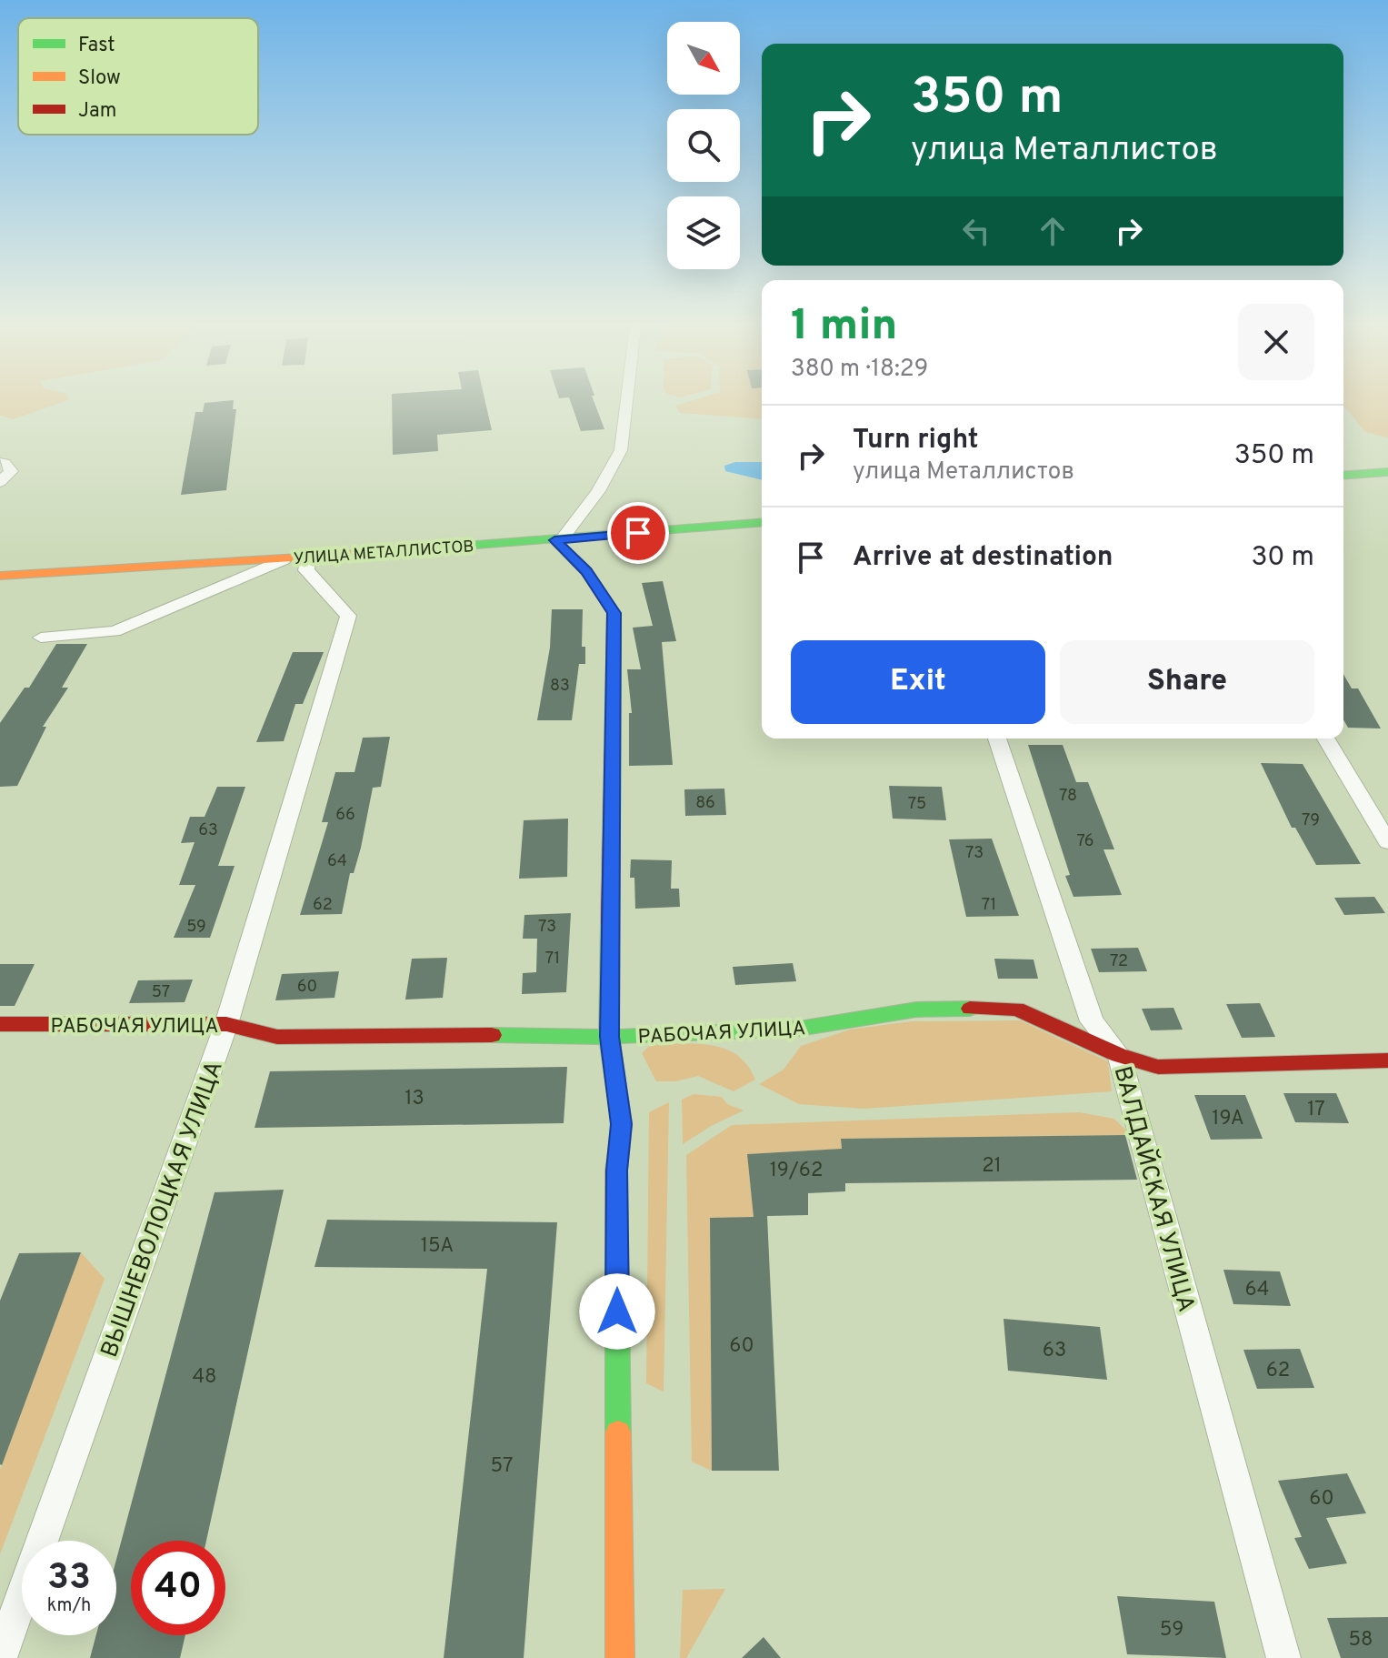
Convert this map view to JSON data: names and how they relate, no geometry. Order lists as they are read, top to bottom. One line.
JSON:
{"streets":{"street":["УЛИЦА МЕТАЛЛИСТОВ","РАБОЧАЯ УЛИЦА","ВАЛДАЙСКАЯ УЛИЦА","ВЫШНЕВОЛОЦКАЯ УЛИЦА"]},"crossings":[["УЛИЦА МЕТАЛЛИСТОВ","ВЫШНЕВОЛОЦКАЯ УЛИЦА"],["РАБОЧАЯ УЛИЦА","ВАЛДАЙСКАЯ УЛИЦА"],["РАБОЧАЯ УЛИЦА","ВЫШНЕВОЛОЦКАЯ УЛИЦА"]],"house_numbers":["83","78","86","75","66","79","63","76","73","64","62","71","59","73","71","72","60","57","13","17","19А","21","19/62","15А","64","60","63","62","48","57","60","59","58"],"legend":["Fast","Slow","Jam"],"north":"bottom right","page":{"turn":["350 m","улица Металлистов"],"heading":["1 min","380 m · 18:29"],"list":[{"name":"Turn right","note":"улица Металлистов","value":"350 m"},{"name":"Arrive at destination","value":"30 m"}],"buttons":["Exit","Share"],"speed":"33 km/h","limit":"40"}}
